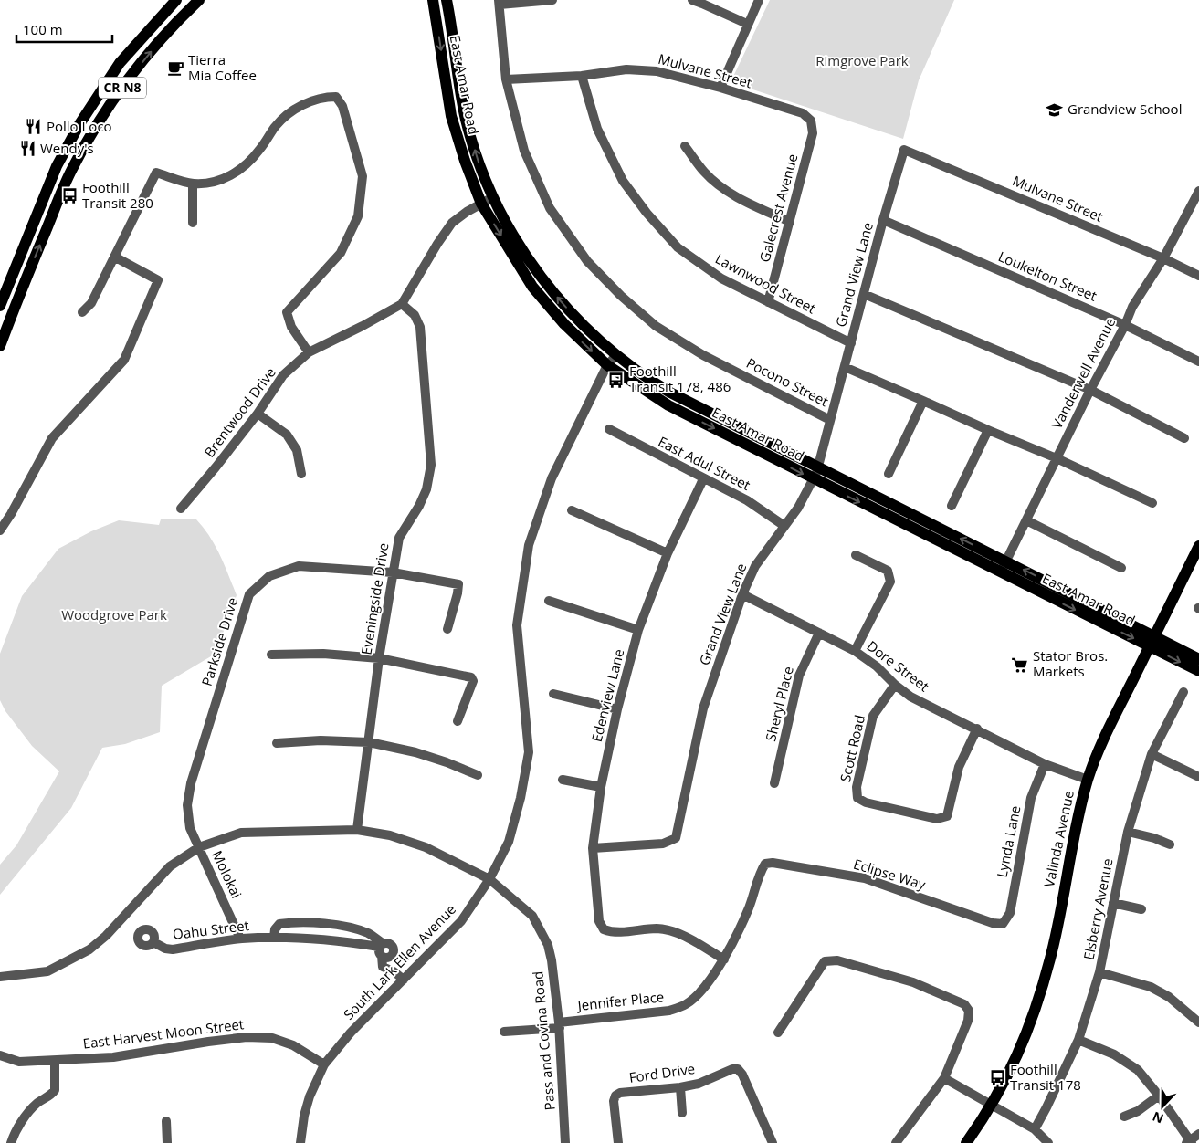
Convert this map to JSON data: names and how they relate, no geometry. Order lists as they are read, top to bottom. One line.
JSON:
{"streets":{"main road":["East Amar Road","CR N8","Valinda Avenue"],"street":["Mulvane Street","Galecrest Avenue","Grand View Lane","Loukelton Street","Lawnwood Street","Vanderwell Avenue","Pocono Street","Brentwood Drive","East Adul Street","Eveningside Drive","Parkside Drive","Dore Street","Edenview Lane","Sheryl Place","Scott Road","Lynda Lane","Molokai","Eclipse Way","Elsberry Avenue","Oahu Street","South Lark Ellen Avenue","Jennifer Place","East Harvest Moon Street","Pass and Covina Road","Ford Drive"]},"crossings":[["Mulvane Street","Galecrest Avenue"],["Mulvane Street","Grand View Lane"],["Mulvane Street","Lawnwood Street"],["Mulvane Street","Vanderwell Avenue"],["Mulvane Street","Pocono Street"],["East Amar Road","Grand View Lane"],["East Amar Road","Vanderwell Avenue"],["East Amar Road","Valinda Avenue"],["East Amar Road","South Lark Ellen Avenue"],["Galecrest Avenue","Lawnwood Street"],["Grand View Lane","Loukelton Street"],["Grand View Lane","Lawnwood Street"],["Grand View Lane","Pocono Street"],["Grand View Lane","East Adul Street"],["Grand View Lane","Dore Street"],["Grand View Lane","Edenview Lane"],["Loukelton Street","Vanderwell Avenue"],["Brentwood Drive","Eveningside Drive"],["East Adul Street","Edenview Lane"],["Eveningside Drive","Parkside Drive"],["Eveningside Drive","Pass and Covina Road"],["Parkside Drive","Molokai"],["Parkside Drive","Pass and Covina Road"],["Dore Street","Sheryl Place"],["Dore Street","Scott Road"],["Dore Street","Valinda Avenue"],["Dore Street","Lynda Lane"],["Edenview Lane","Jennifer Place"],["Lynda Lane","Eclipse Way"],["Molokai","Oahu Street"],["Molokai","Pass and Covina Road"],["Eclipse Way","Jennifer Place"],["South Lark Ellen Avenue","East Harvest Moon Street"],["South Lark Ellen Avenue","Pass and Covina Road"],["Jennifer Place","Pass and Covina Road"]],"parks":["Rimgrove Park","Woodgrove Park"],"places":{"cafe":["Tierra Mia Coffee"],"school or university":["Grandview School"],"restaurant":["Pollo Loco","Wendy's"],"bus stop":["Foothill Transit 280","Foothill Transit 178, 486","Foothill Transit 178"],"supermarket":["Stator Bros. Markets"]},"scale_bar":"100 m","north":"bottom"}
